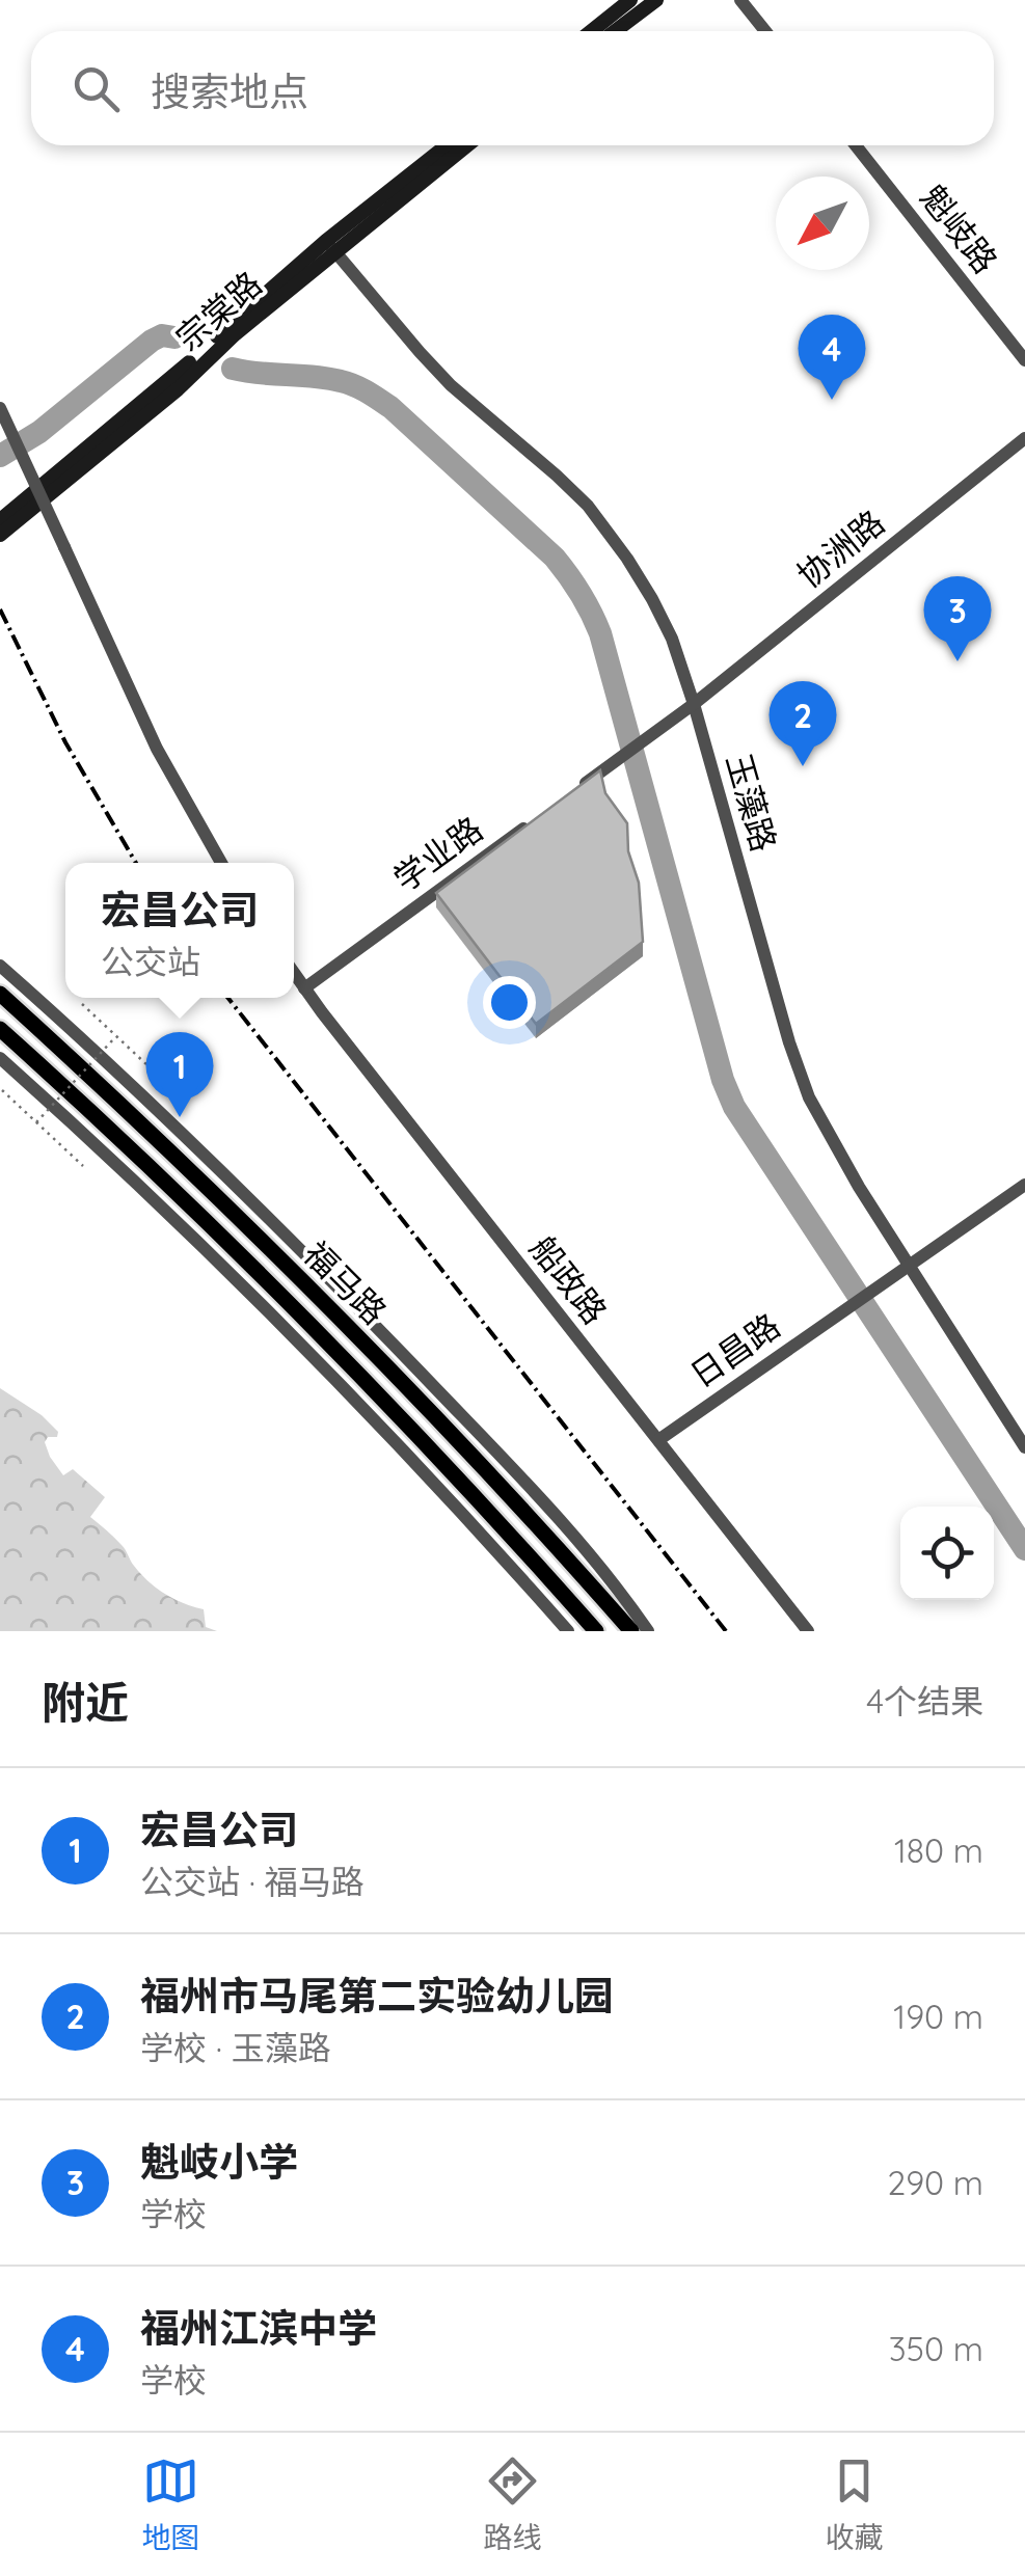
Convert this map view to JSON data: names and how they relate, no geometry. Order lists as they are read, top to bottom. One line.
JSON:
{"streets":{"main road":["宗棠路","福马路"],"street":["魁岐路","协洲路","玉藻路","学业路","船政路","日昌路"]},"crossings":[["宗棠路","玉藻路"],["协洲路","玉藻路"],["玉藻路","日昌路"],["学业路","船政路"],["船政路","日昌路"]],"north":"bottom left","page":{"search":"搜索地点","pins":["4","3","2","1"],"popup":["宏昌公司","公交站"],"heading":["附近","4个结果"],"list":[{"mark":"1","name":"宏昌公司","note":"公交站 · 福马路","value":"180 m"},{"mark":"2","name":"福州市马尾第二实验幼儿园","note":"学校 · 玉藻路","value":"190 m"},{"mark":"3","name":"魁岐小学","note":"学校","value":"290 m"},{"mark":"4","name":"福州江滨中学","note":"学校","value":"350 m"}],"nav":["地图","路线","收藏"]}}
